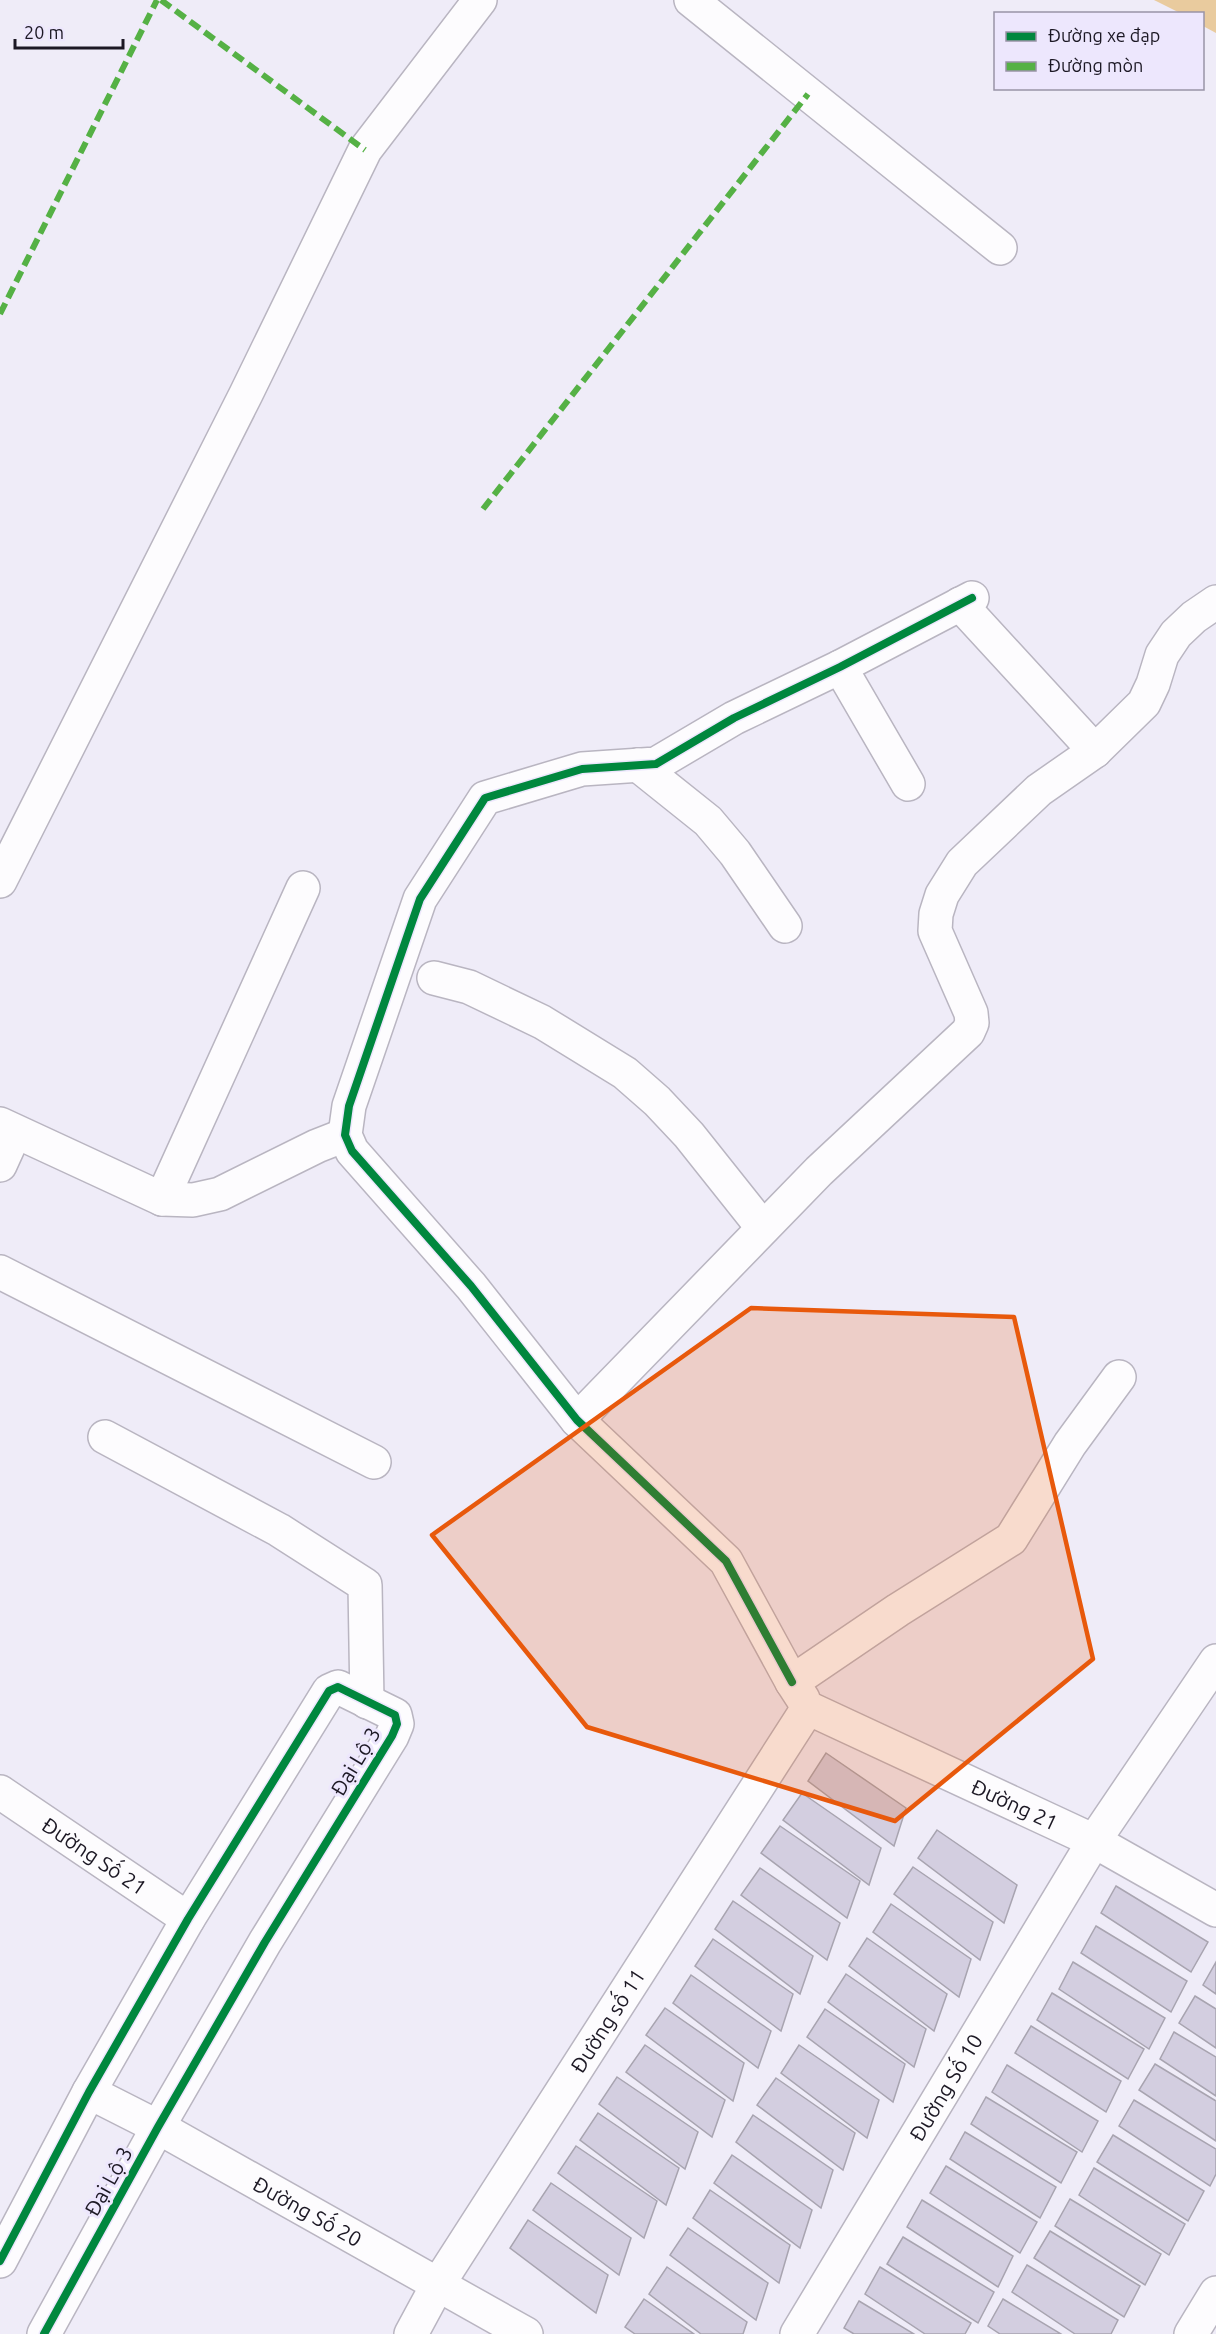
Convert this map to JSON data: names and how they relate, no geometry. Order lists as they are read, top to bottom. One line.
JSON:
{"streets":{"street":["Đại Lộ 3","Đường 21","Đường Số 21","Đường số 11","Đường Số 10","Đường Số 20"]},"crossings":[["Đại Lộ 3","Đường Số 21"],["Đại Lộ 3","Đường Số 20"],["Đường 21","Đường số 11"],["Đường 21","Đường Số 10"],["Đường số 11","Đường Số 20"]],"legend":["Đường xe đạp","Đường mòn"],"scale_bar":"20 m"}
